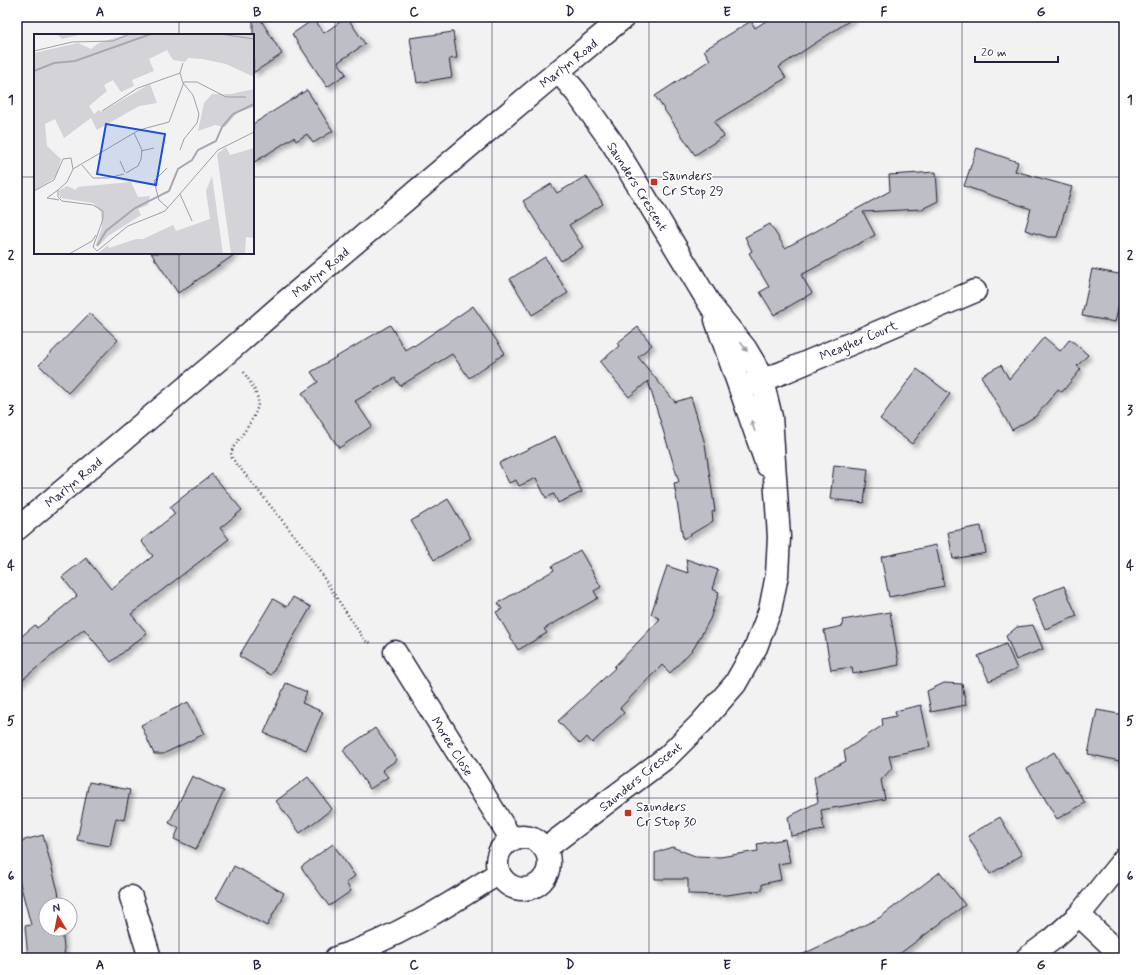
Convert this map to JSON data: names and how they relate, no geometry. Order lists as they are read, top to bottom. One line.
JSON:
{"streets":{"street":["Marlyn Road","Saunders Crescent","Meagher Court","Moree Close"]},"crossings":[["Marlyn Road","Saunders Crescent"],["Saunders Crescent","Meagher Court"],["Saunders Crescent","Moree Close"]],"places":{"transit":["Saunders Cr Stop 29","Saunders Cr Stop 30"]},"scale_bar":"20 m","north":"top","grid":{"columns":["A","B","C","D","E","F","G"],"rows":["1","2","3","4","5","6"]}}
